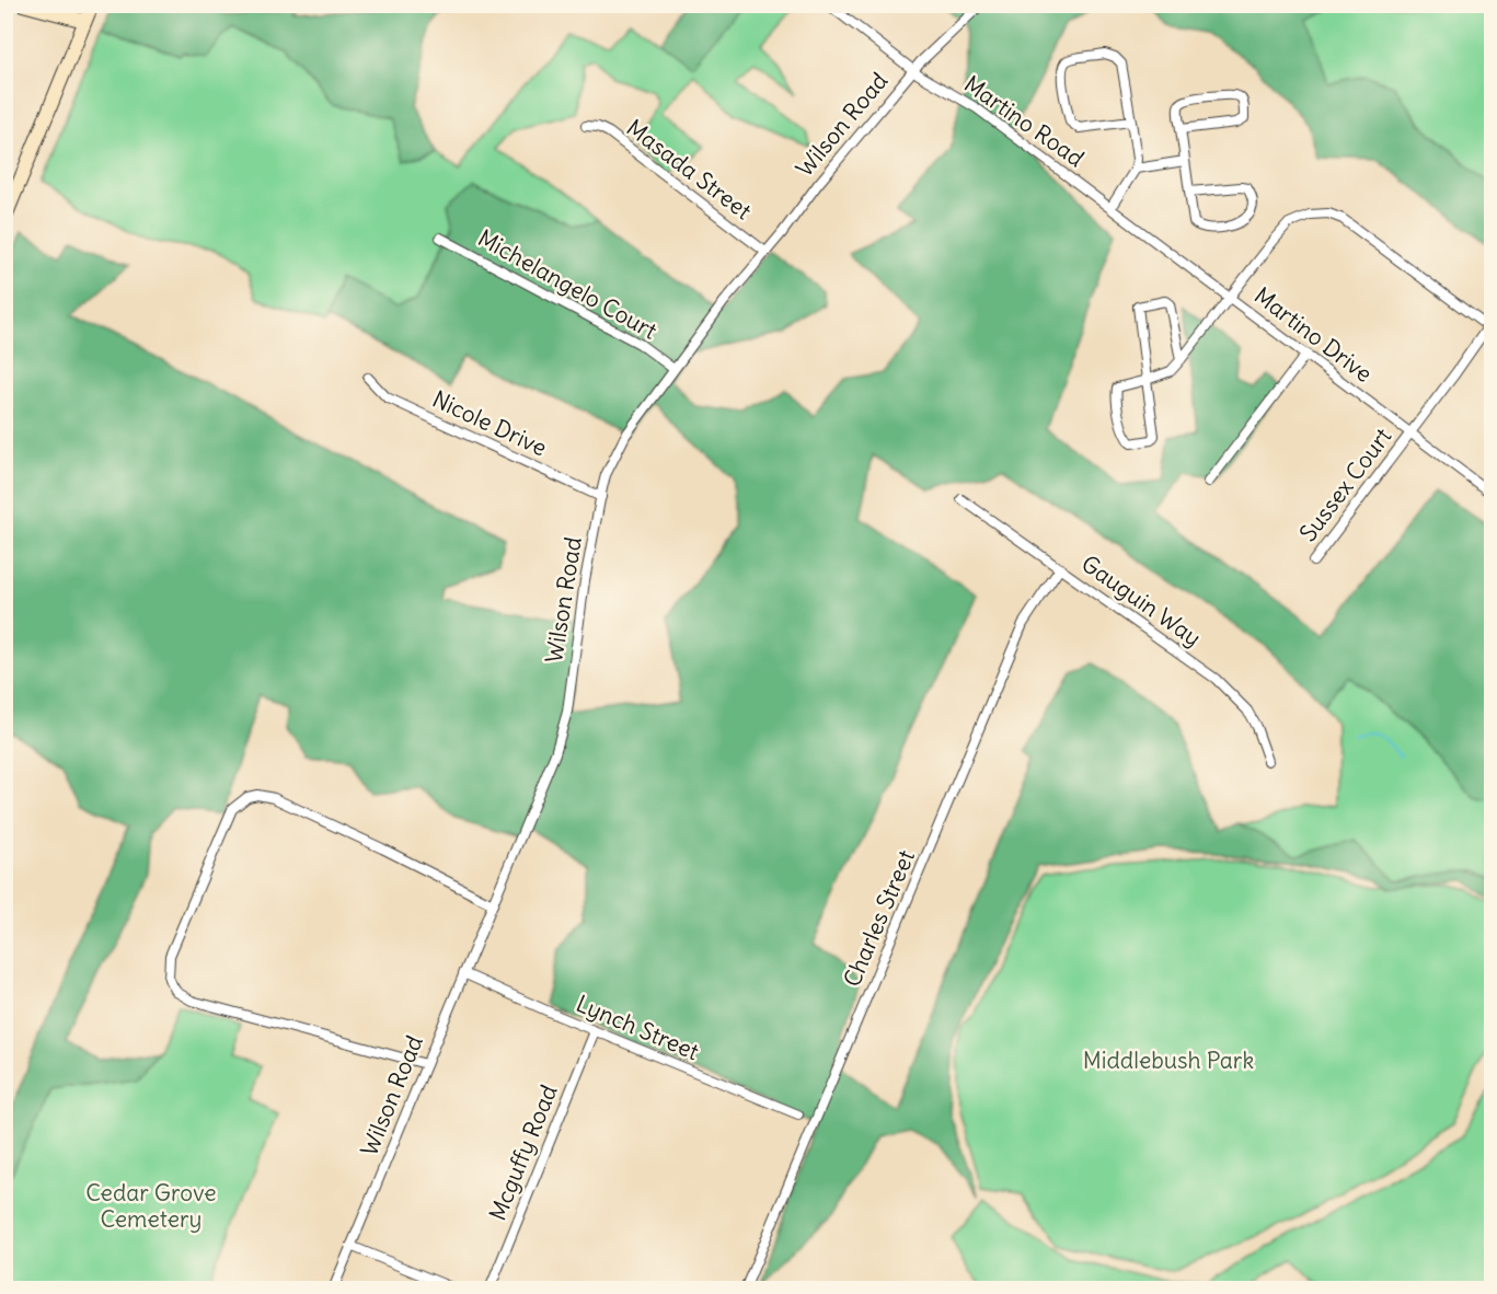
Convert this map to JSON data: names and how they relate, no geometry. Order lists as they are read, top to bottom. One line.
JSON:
{"streets":{"street":["Martino Road","Wilson Road","Masada Street","Michelangelo Court","Martino Drive","Nicole Drive","Sussex Court","Gauguin Way","Charles Street","Lynch Street","Mcguffy Road"]},"crossings":[["Martino Road","Wilson Road"],["Martino Road","Martino Drive"],["Wilson Road","Masada Street"],["Wilson Road","Michelangelo Court"],["Wilson Road","Nicole Drive"],["Wilson Road","Lynch Street"],["Martino Drive","Sussex Court"],["Gauguin Way","Charles Street"],["Lynch Street","Mcguffy Road"]],"parks":["Middlebush Park","Cedar Grove Cemetery"]}
